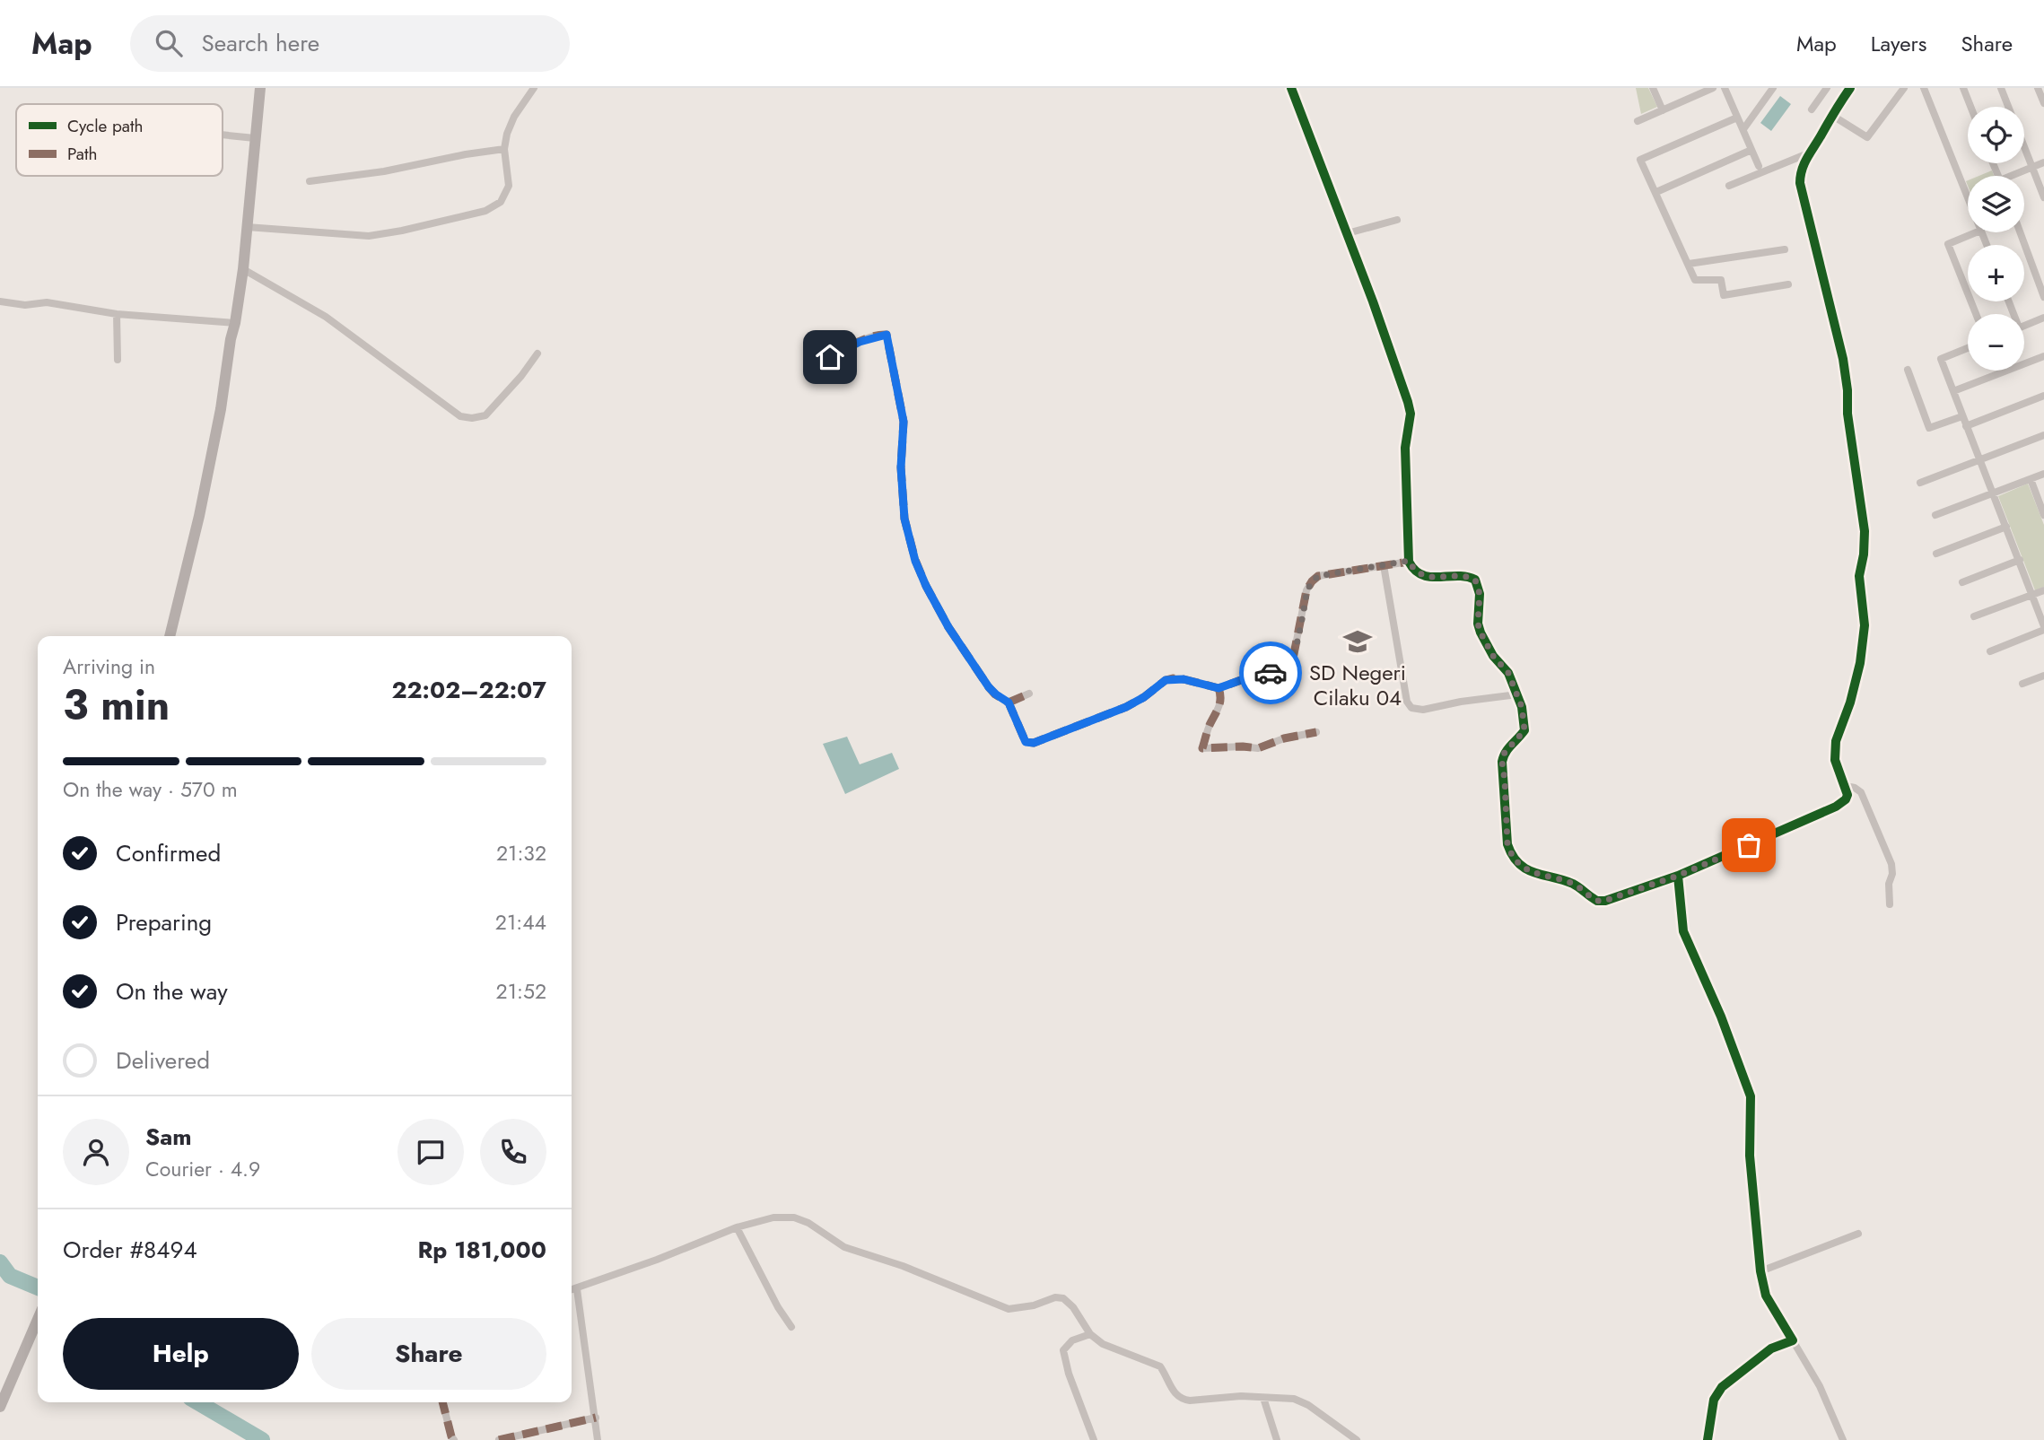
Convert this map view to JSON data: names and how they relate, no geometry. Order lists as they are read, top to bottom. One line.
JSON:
{"places":{"school or university":["SD Negeri Cilaku 04"]},"legend":["Cycle path","Path"],"page":{"header":"Map","search":"Search here","nav":["Map","Layers","Share"],"map_buttons":["+","−"],"heading":["3 min","Arriving in","22:02–22:07"],"panel":["Sam","Courier · 4.9","Order #8494","Rp 181,000"],"bar":"On the way · 570 m","list":[["Confirmed","21:32"],["Preparing","21:44"],["On the way","21:52"],"Delivered"],"buttons":["Help","Share"]}}
